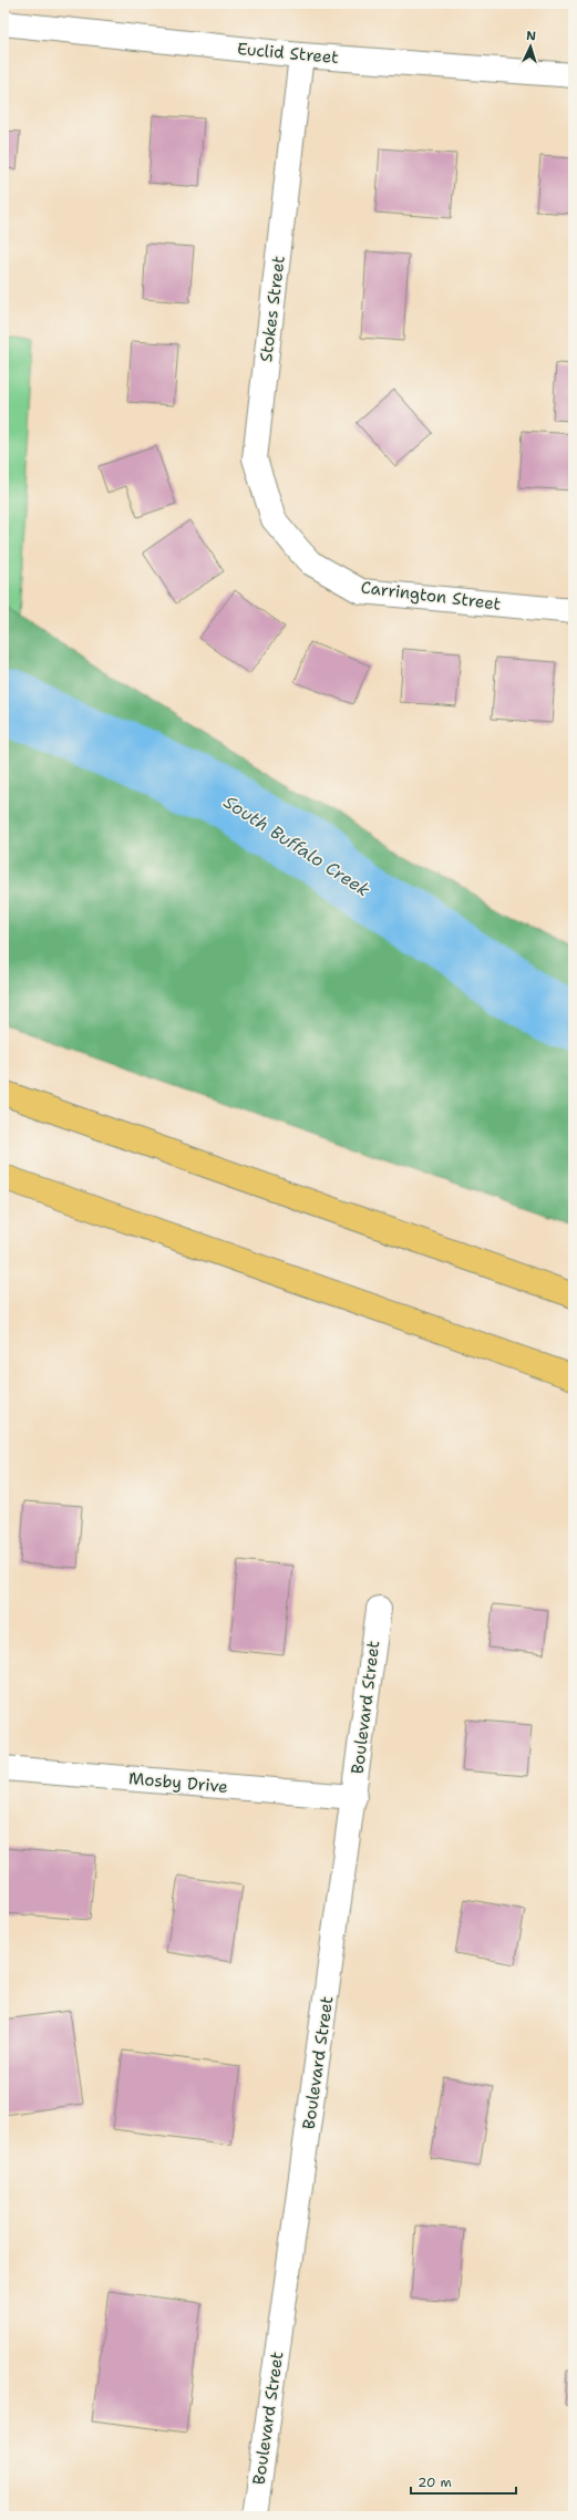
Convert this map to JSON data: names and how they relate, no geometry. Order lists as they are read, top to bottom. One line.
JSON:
{"streets":{"street":["Euclid Street","Stokes Street","Carrington Street","Boulevard Street","Mosby Drive"]},"crossings":[["Euclid Street","Stokes Street"],["Stokes Street","Carrington Street"],["Boulevard Street","Mosby Drive"]],"water":["South Buffalo Creek"],"scale_bar":"20 m","north":"top"}
